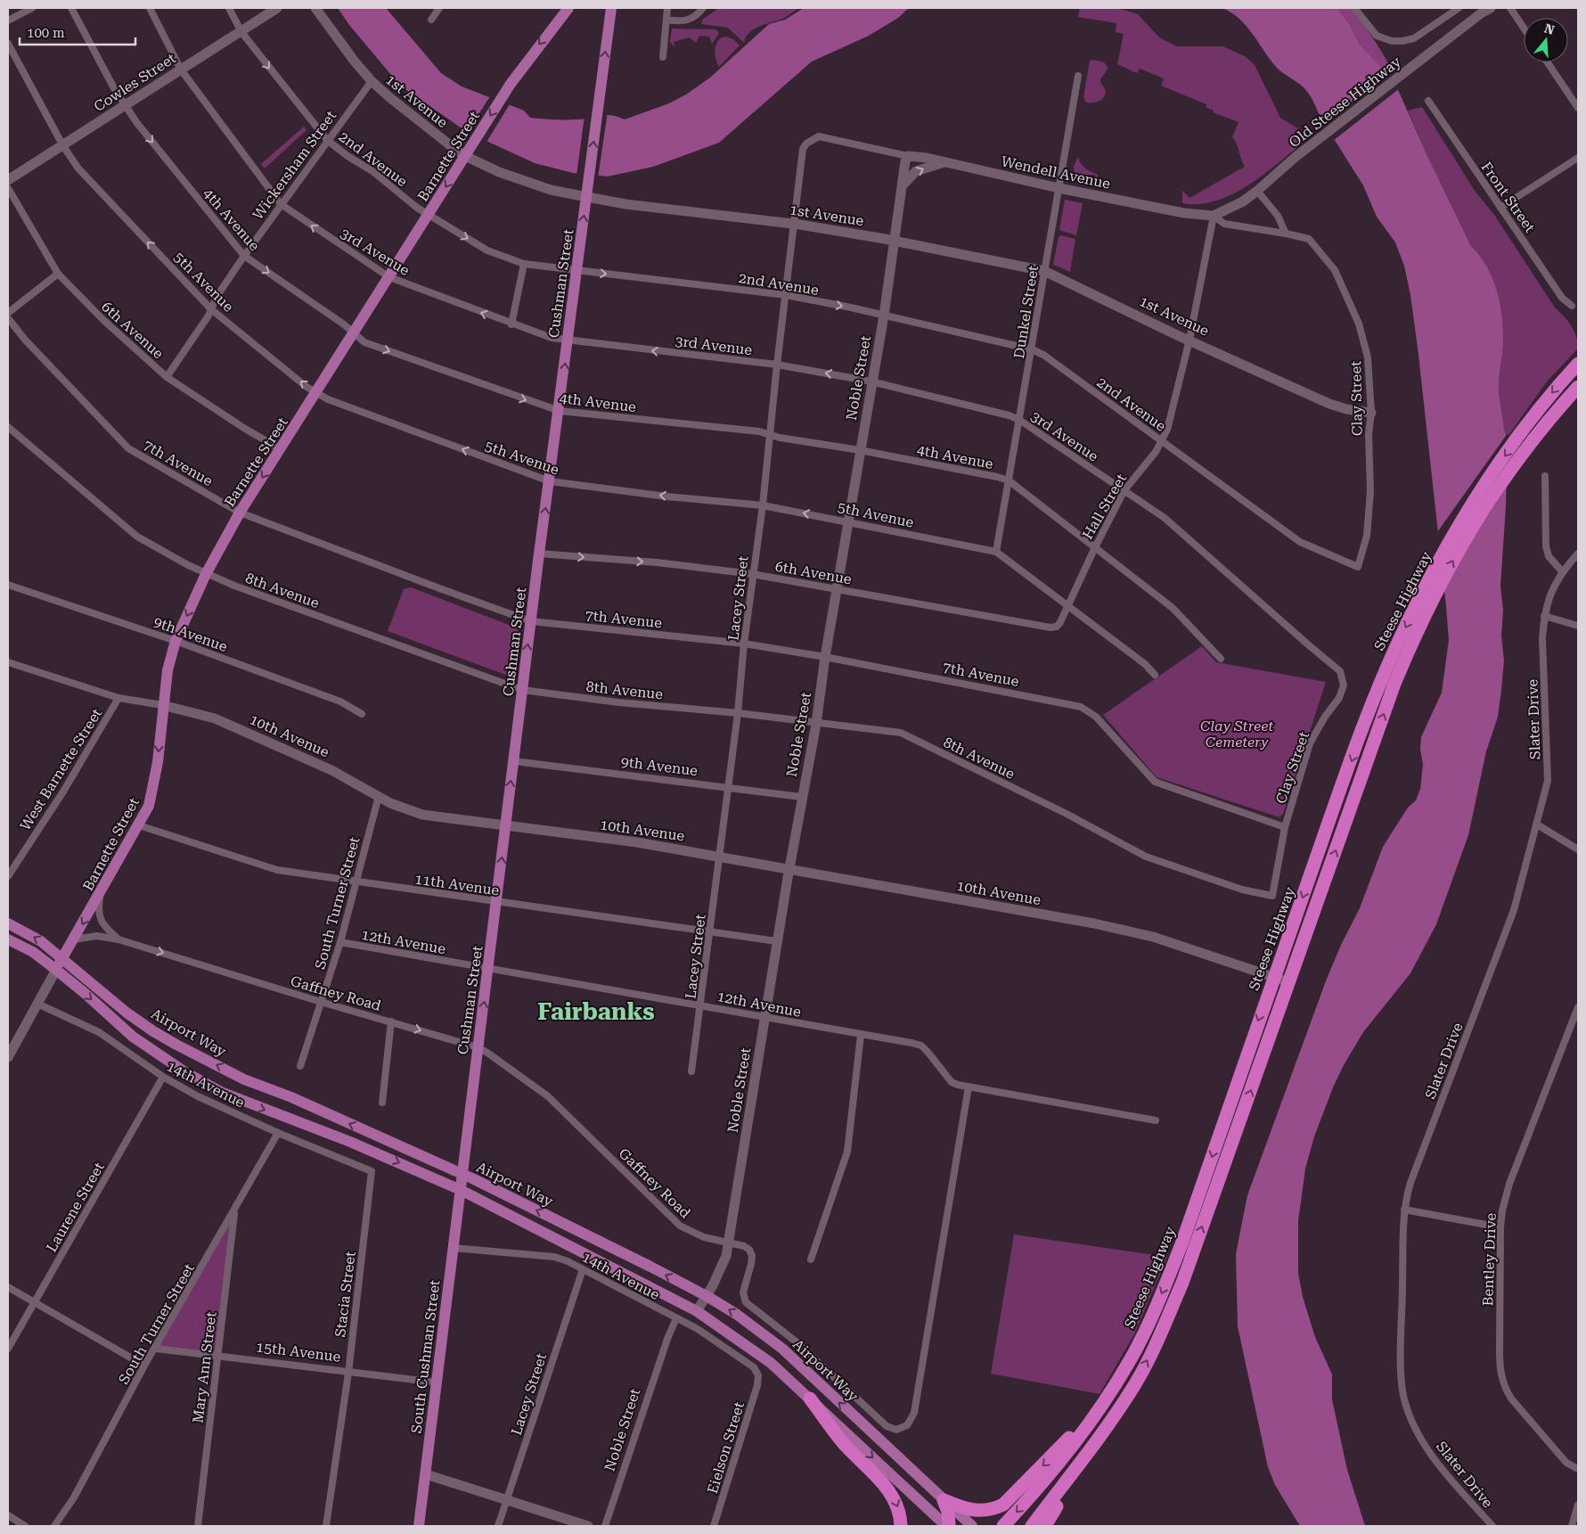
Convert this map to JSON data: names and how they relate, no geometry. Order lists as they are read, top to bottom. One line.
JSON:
{"streets":{"highway":["Steese Highway"],"main road":["Barnette Street","Cushman Street","Airport Way","South Cushman Street"],"street":["Cowles Street","1st Avenue","Old Steese Highway","2nd Avenue","Wickersham Street","Wendell Avenue","Front Street","4th Avenue","3rd Avenue","5th Avenue","Dunkel Street","6th Avenue","Noble Street","Clay Street","7th Avenue","Hall Street","8th Avenue","Lacey Street","9th Avenue","Slater Drive","10th Avenue","West Barnette Street","11th Avenue","South Turner Street","12th Avenue","Gaffney Road","14th Avenue","Laurene Street","Bentley Drive","Stacia Street","15th Avenue","Mary Ann Street","Eielson Street"]},"crossings":[["Cowles Street","2nd Avenue"],["Cowles Street","4th Avenue"],["Cowles Street","3rd Avenue"],["Cowles Street","5th Avenue"],["1st Avenue","Barnette Street"],["1st Avenue","Wickersham Street"],["1st Avenue","Cushman Street"],["1st Avenue","Dunkel Street"],["1st Avenue","Noble Street"],["1st Avenue","Clay Street"],["1st Avenue","Hall Street"],["1st Avenue","Lacey Street"],["Old Steese Highway","Wendell Avenue"],["Old Steese Highway","Hall Street"],["Barnette Street","2nd Avenue"],["Barnette Street","4th Avenue"],["Barnette Street","3rd Avenue"],["Barnette Street","5th Avenue"],["Barnette Street","6th Avenue"],["Barnette Street","7th Avenue"],["Barnette Street","8th Avenue"],["Barnette Street","9th Avenue"],["Barnette Street","10th Avenue"],["Barnette Street","11th Avenue"],["Barnette Street","Gaffney Road"],["Barnette Street","Airport Way"],["2nd Avenue","Wickersham Street"],["2nd Avenue","Cushman Street"],["2nd Avenue","Dunkel Street"],["2nd Avenue","Noble Street"],["2nd Avenue","Clay Street"],["2nd Avenue","Hall Street"],["2nd Avenue","Lacey Street"],["Wickersham Street","4th Avenue"],["Wickersham Street","3rd Avenue"],["Wickersham Street","5th Avenue"],["Wickersham Street","6th Avenue"],["Wendell Avenue","Dunkel Street"],["Wendell Avenue","Noble Street"],["Wendell Avenue","Clay Street"],["Wendell Avenue","Hall Street"],["Wendell Avenue","Lacey Street"],["4th Avenue","Cushman Street"],["4th Avenue","Dunkel Street"],["4th Avenue","Noble Street"],["4th Avenue","Hall Street"],["4th Avenue","Lacey Street"],["3rd Avenue","Cushman Street"],["3rd Avenue","Dunkel Street"],["3rd Avenue","Noble Street"],["3rd Avenue","Clay Street"],["3rd Avenue","Hall Street"],["3rd Avenue","Lacey Street"],["5th Avenue","Cushman Street"],["5th Avenue","Dunkel Street"],["5th Avenue","6th Avenue"],["5th Avenue","Noble Street"],["5th Avenue","Hall Street"],["5th Avenue","Lacey Street"],["Cushman Street","6th Avenue"],["Cushman Street","7th Avenue"],["Cushman Street","8th Avenue"],["Cushman Street","9th Avenue"],["Cushman Street","10th Avenue"],["Cushman Street","11th Avenue"],["Cushman Street","12th Avenue"],["Cushman Street","Gaffney Road"],["Cushman Street","Airport Way"],["Cushman Street","South Cushman Street"],["6th Avenue","Noble Street"],["6th Avenue","Hall Street"],["6th Avenue","Lacey Street"],["Noble Street","7th Avenue"],["Noble Street","8th Avenue"],["Noble Street","9th Avenue"],["Noble Street","10th Avenue"],["Noble Street","11th Avenue"],["Noble Street","12th Avenue"],["Noble Street","Gaffney Road"],["Noble Street","Airport Way"],["Noble Street","14th Avenue"],["Clay Street","7th Avenue"],["Clay Street","8th Avenue"],["7th Avenue","Lacey Street"],["8th Avenue","Lacey Street"],["Lacey Street","9th Avenue"],["Lacey Street","10th Avenue"],["Lacey Street","11th Avenue"],["Lacey Street","12th Avenue"],["Lacey Street","14th Avenue"],["Steese Highway","10th Avenue"],["10th Avenue","West Barnette Street"],["10th Avenue","South Turner Street"],["11th Avenue","South Turner Street"],["South Turner Street","12th Avenue"],["South Turner Street","Gaffney Road"],["South Turner Street","14th Avenue"],["South Turner Street","15th Avenue"],["South Turner Street","Mary Ann Street"],["12th Avenue","Gaffney Road"],["Airport Way","South Cushman Street"],["14th Avenue","Laurene Street"],["14th Avenue","Stacia Street"],["14th Avenue","South Cushman Street"],["14th Avenue","Eielson Street"],["Stacia Street","15th Avenue"],["15th Avenue","South Cushman Street"],["15th Avenue","Mary Ann Street"]],"one_way":["Barnette Street","2nd Avenue","4th Avenue","3rd Avenue","5th Avenue","Cushman Street"],"districts":["Fairbanks"],"parks":["Clay Street Cemetery"],"scale_bar":"100 m","north":"top"}
